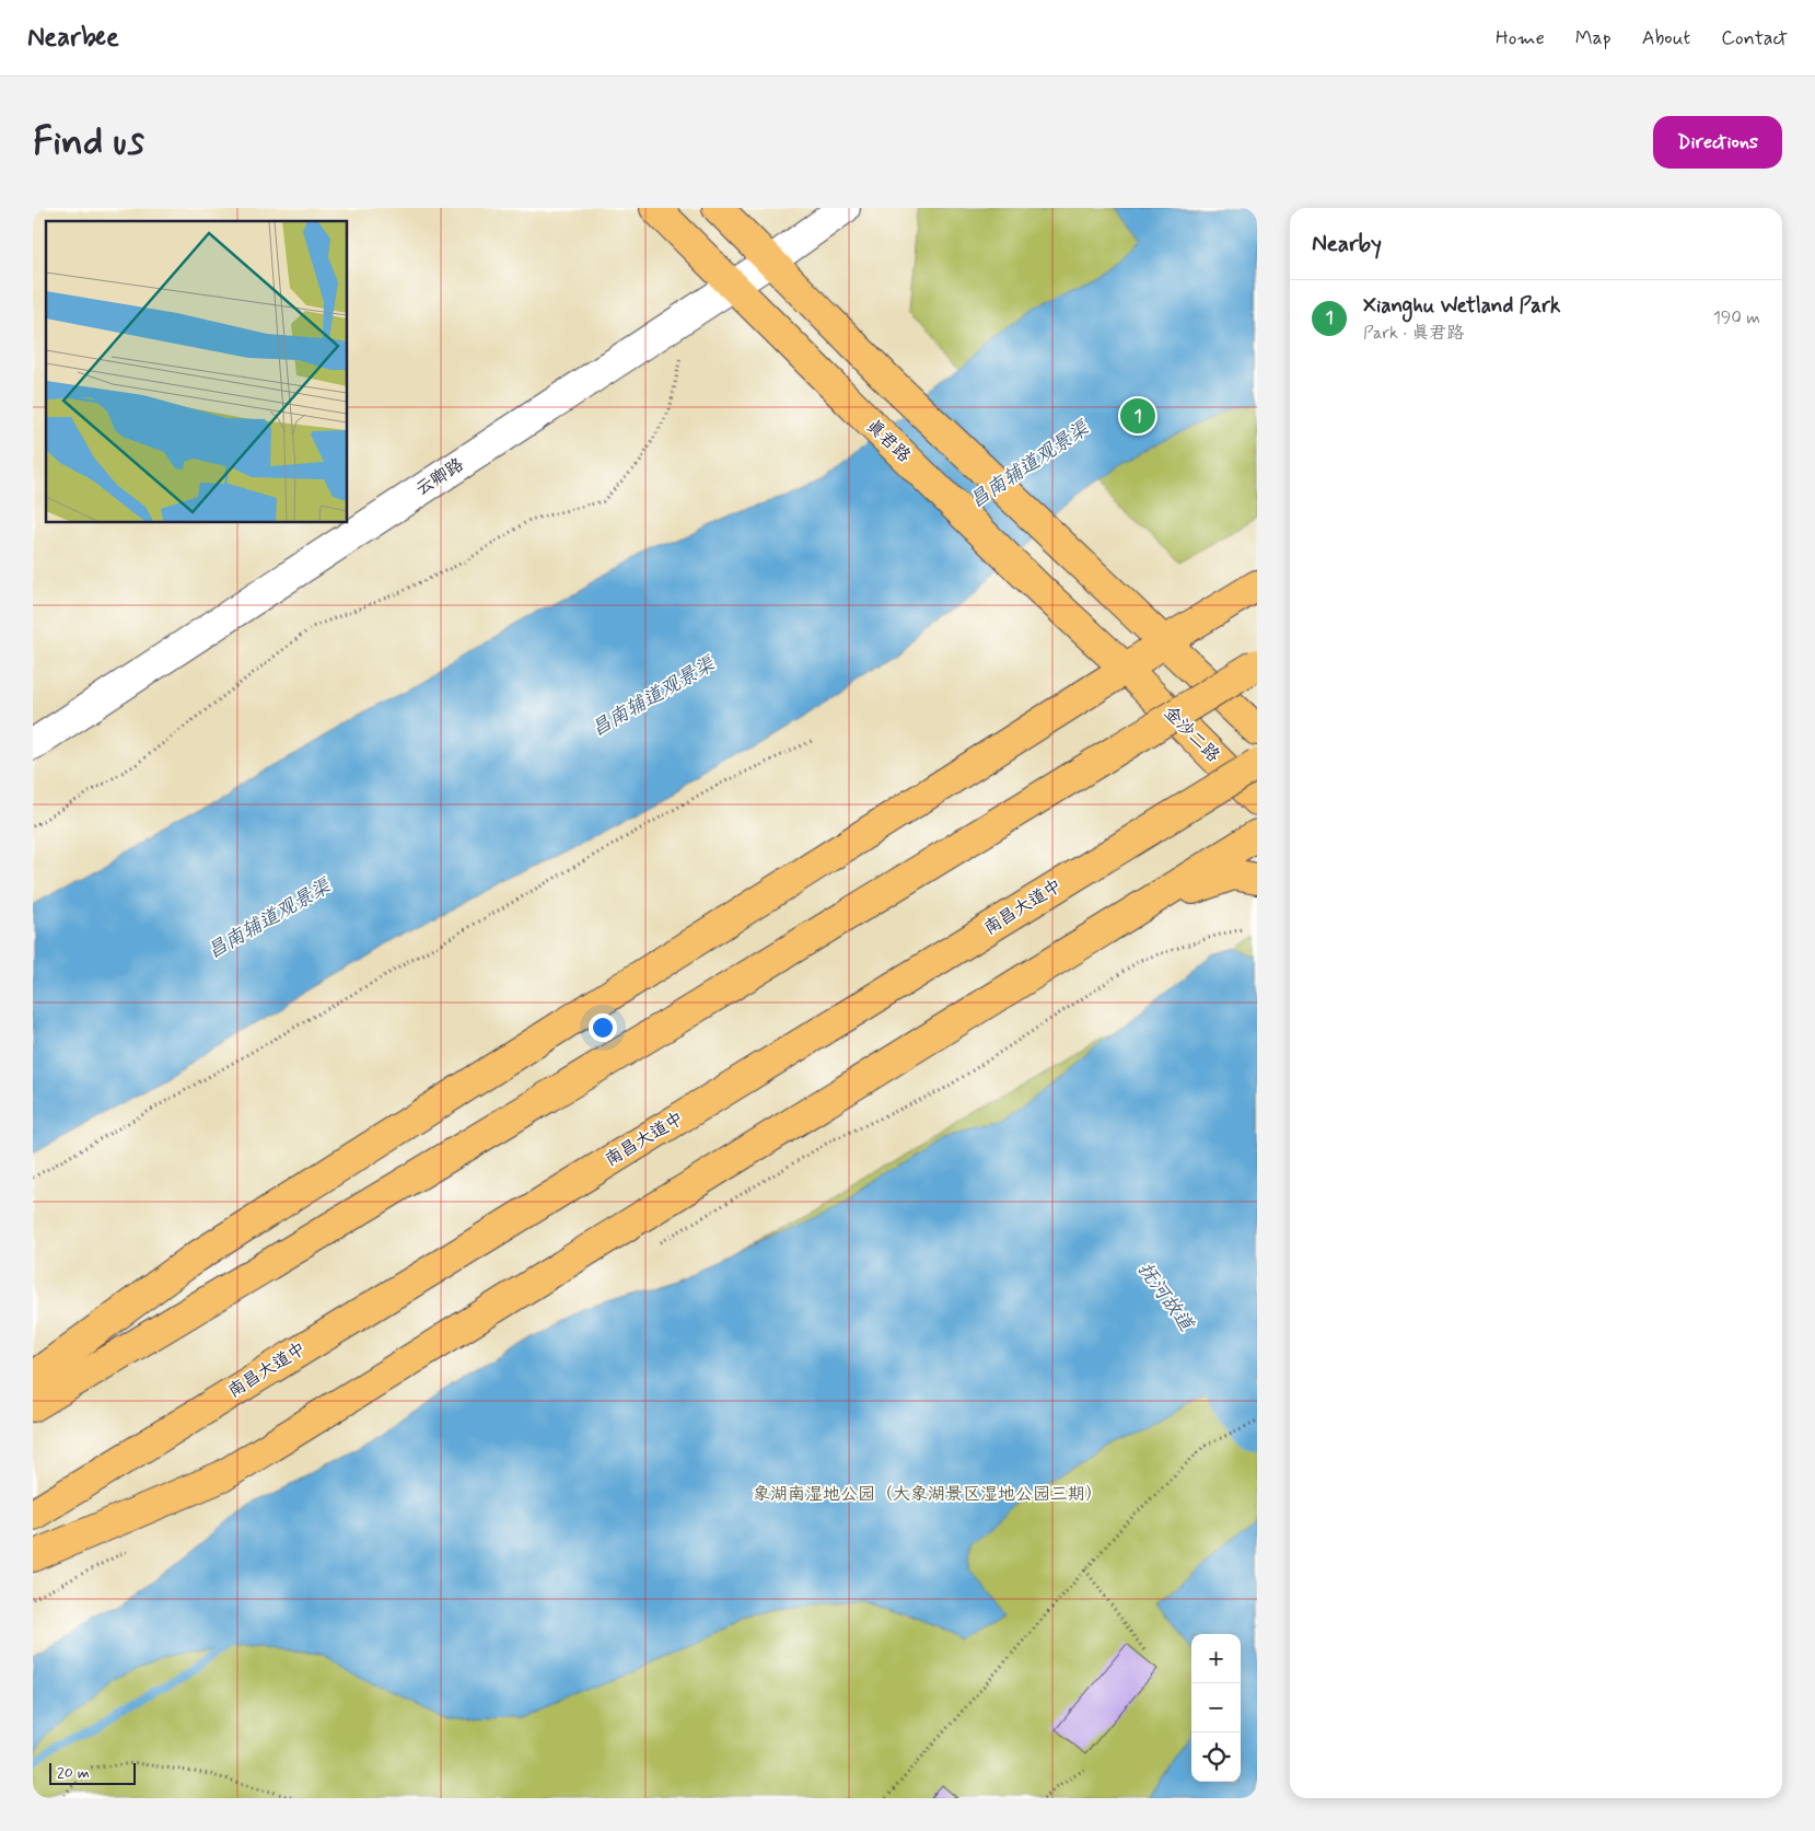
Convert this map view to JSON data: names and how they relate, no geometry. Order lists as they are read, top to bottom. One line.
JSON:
{"streets":{"main road":["真君路","金沙二路","南昌大道中"],"street":["云卿路"]},"crossings":[["真君路","云卿路"],["真君路","金沙二路"]],"water":["昌南辅道观景渠","抚河故道"],"parks":["象湖南湿地公园（大象湖景区湿地公园三期）"],"scale_bar":"20 m","page":{"header":"Nearbee","nav":["Home","Map","About","Contact"],"buttons":"Directions","title":"Find us","heading":"Nearby","list":[{"mark":"1","name":"Xianghu Wetland Park","note":"Park · 真君路","value":"190 m"}],"pins":"1","map_buttons":["+","−"],"scale":"20 m"}}
